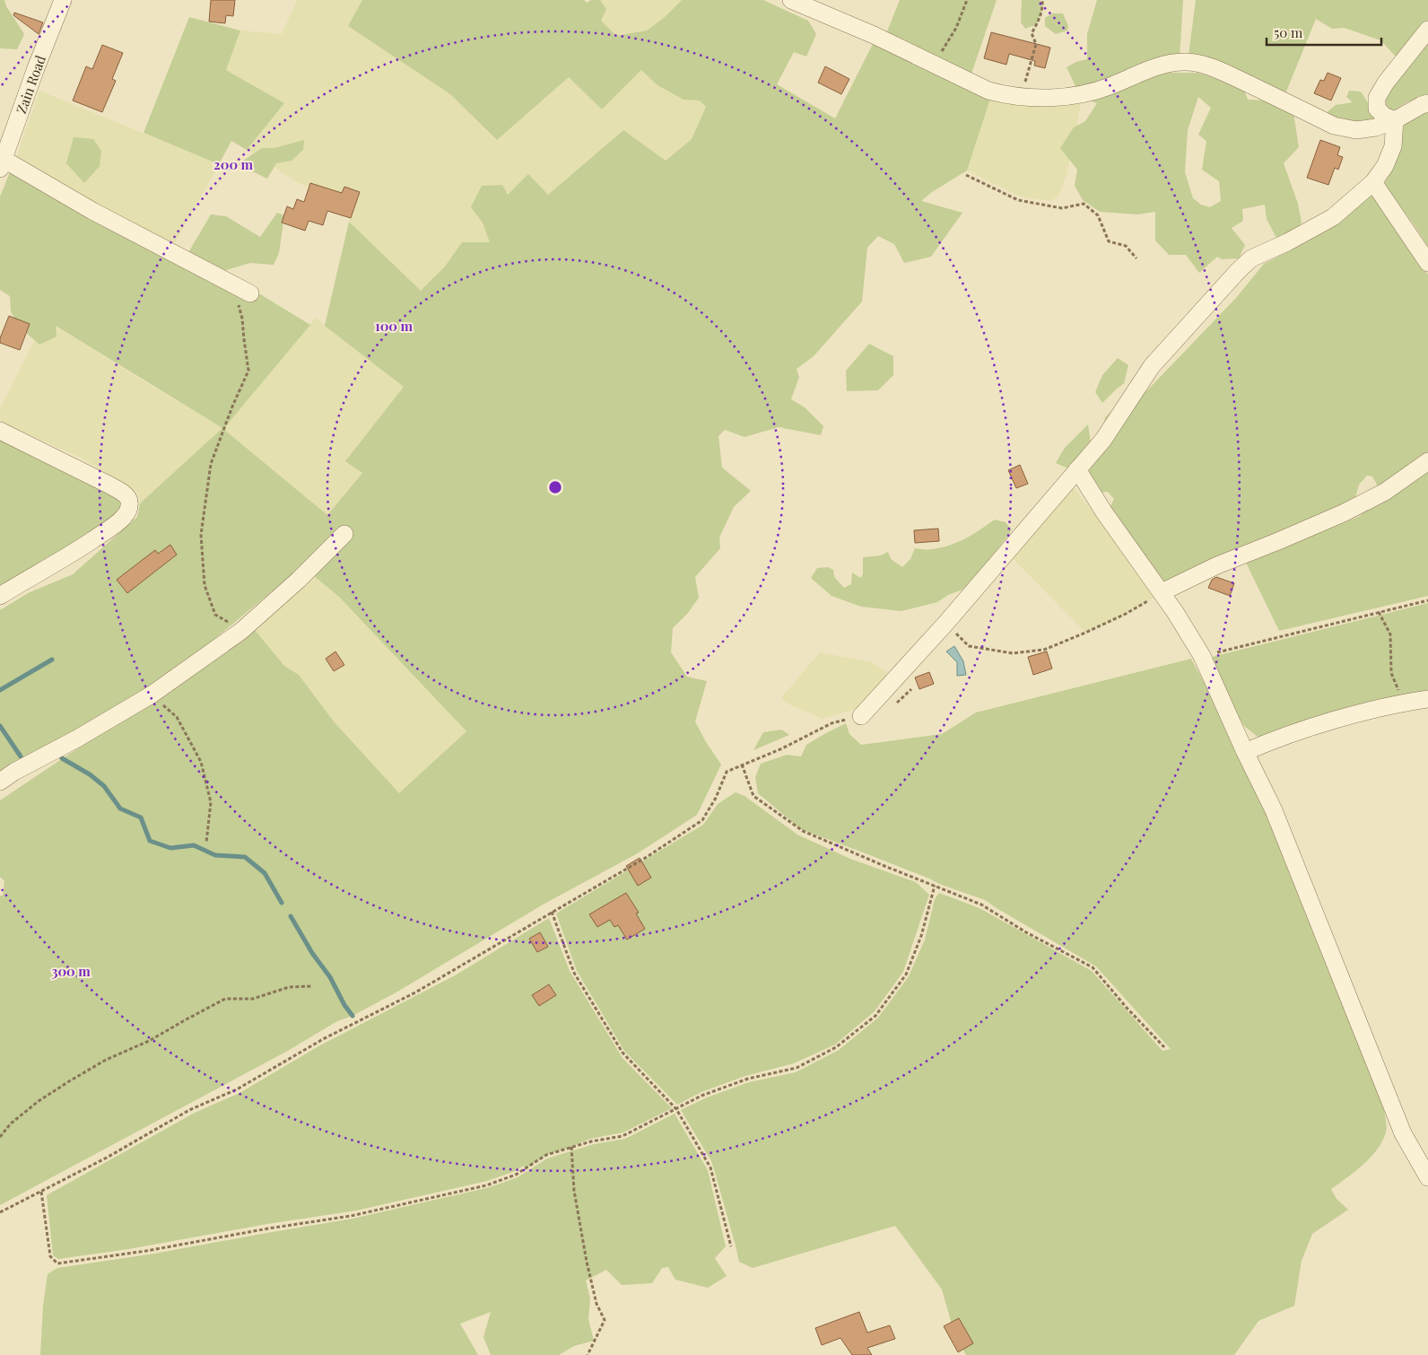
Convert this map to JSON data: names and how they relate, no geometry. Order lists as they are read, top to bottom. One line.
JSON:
{"streets":{"street":["Zain Road"]},"scale_bar":"50 m","rings":["200 m","100 m","300 m"]}
